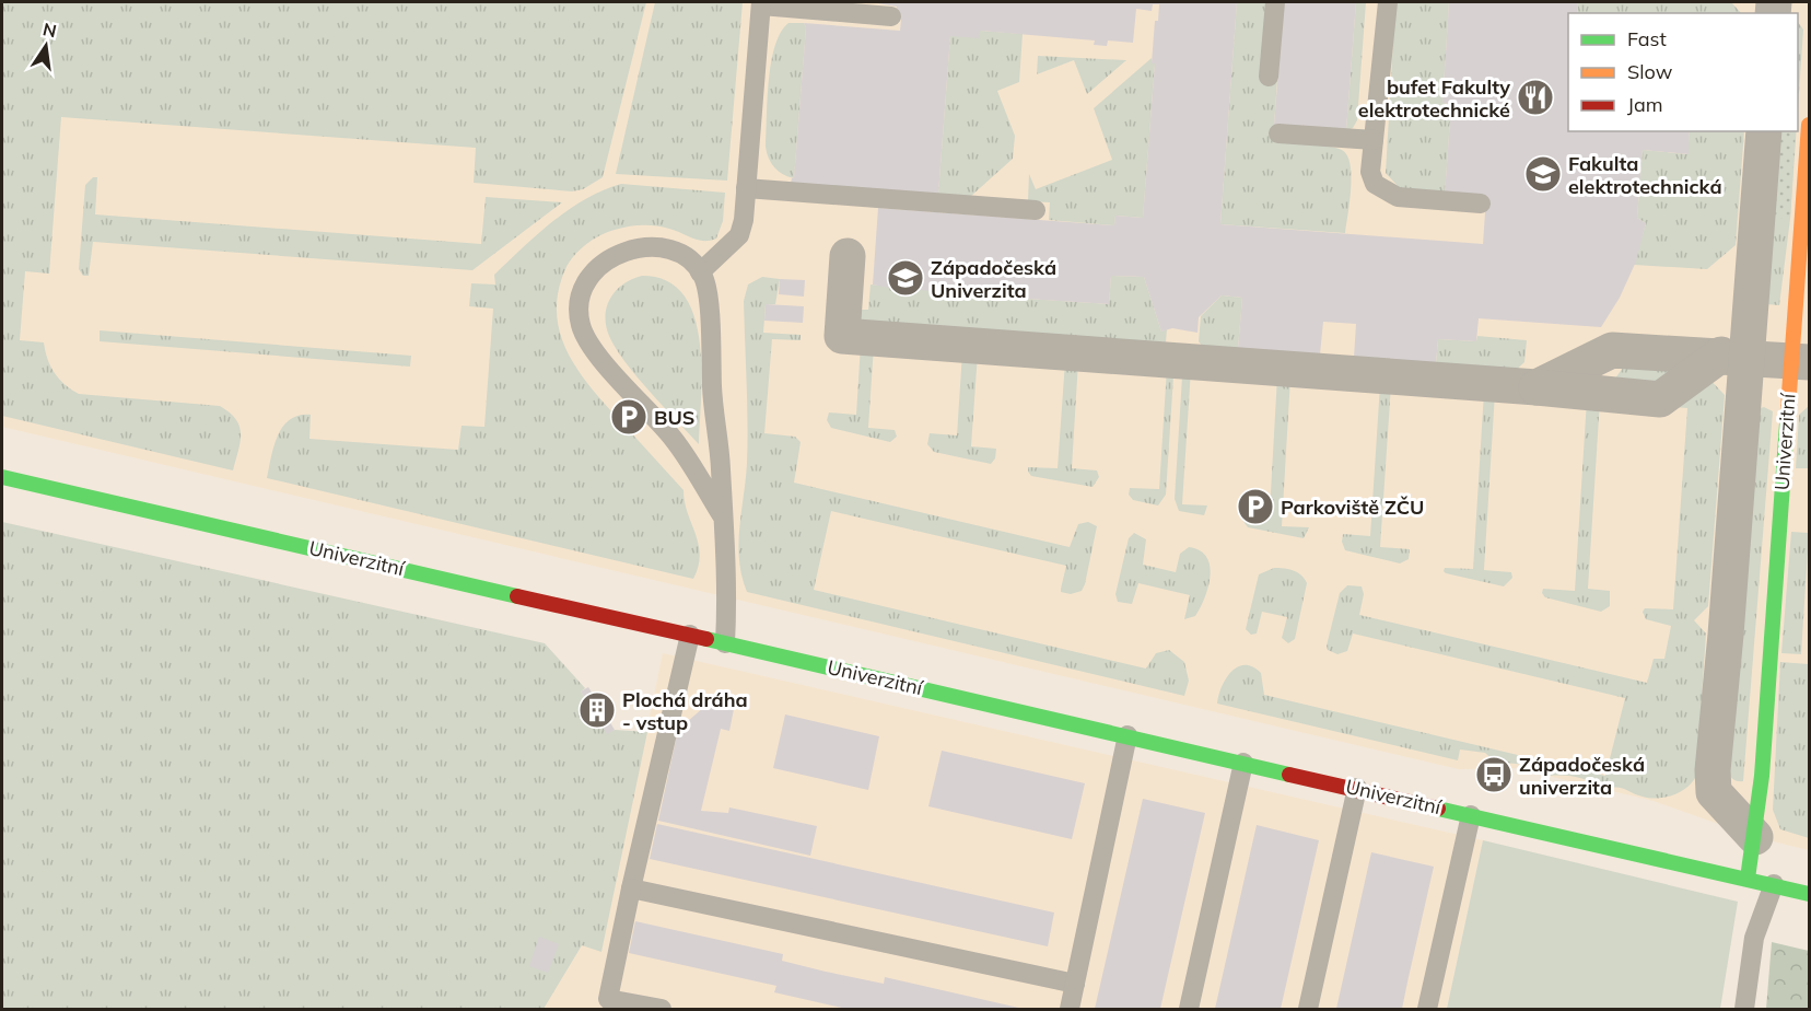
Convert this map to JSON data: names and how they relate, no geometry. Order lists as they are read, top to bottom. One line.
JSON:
{"streets":{"street":["Univerzitní"]},"places":{"restaurant":["bufet Fakulty elektrotechnické"],"school or university":["Fakulta elektrotechnická","Západočeská Univerzita"],"parking":["BUS","Parkoviště ZČU"],"building":["Plochá dráha - vstup"],"bus stop":["Západočeská univerzita"]},"legend":["Fast","Slow","Jam"],"north":"top"}
